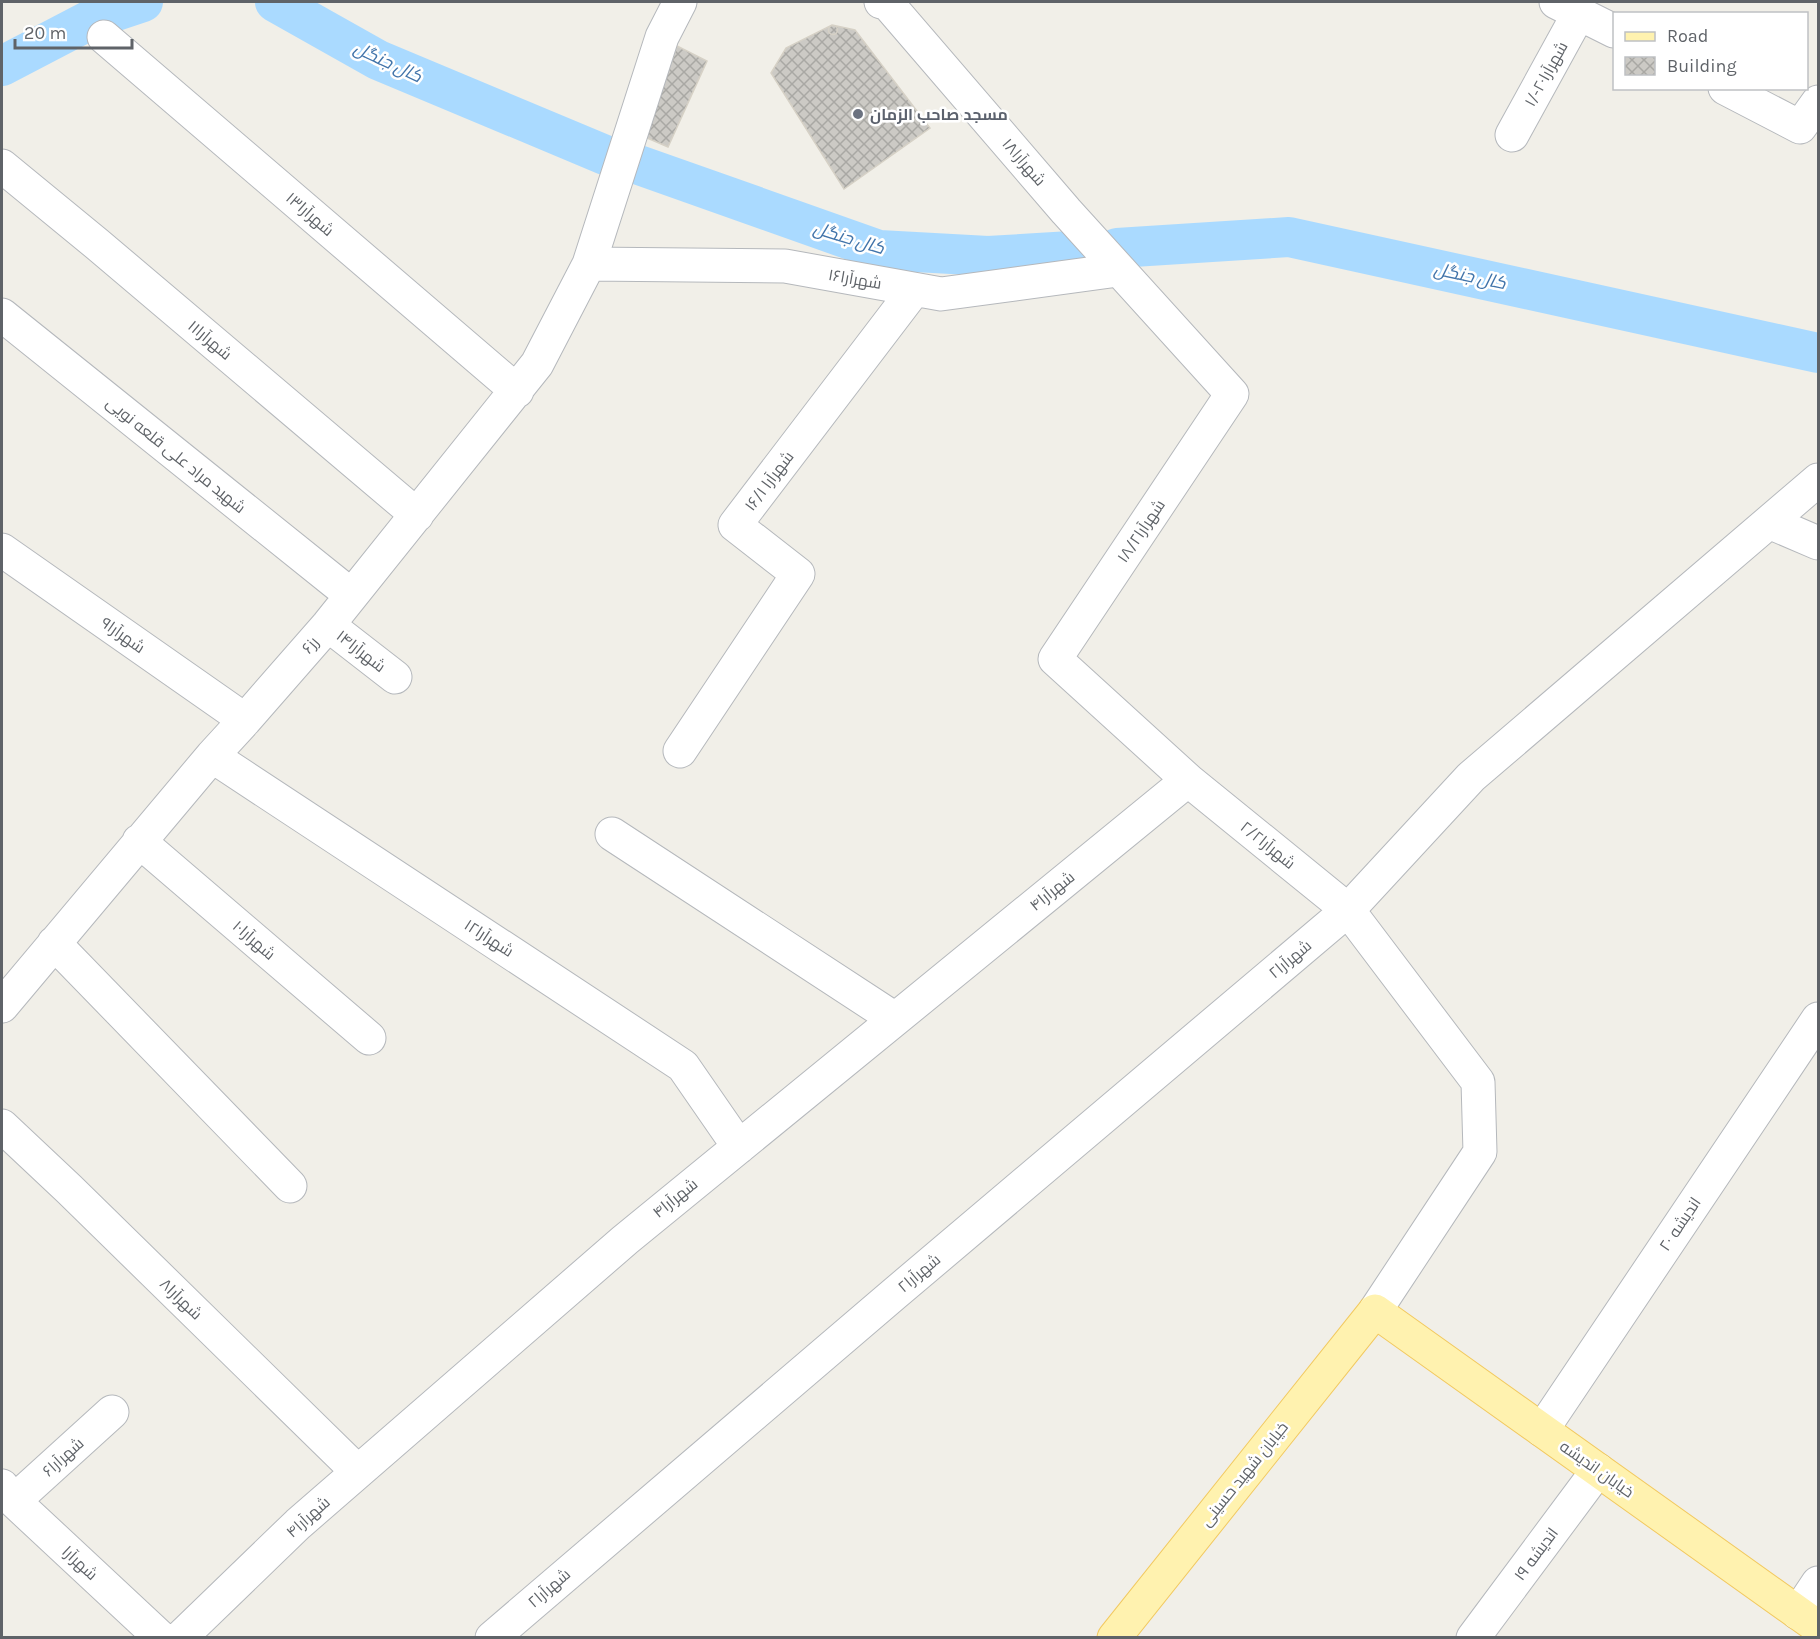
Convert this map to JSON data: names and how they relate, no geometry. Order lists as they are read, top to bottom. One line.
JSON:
{"streets":{"main road":["خیابان اندیشه","خیابان شهید حسینی"],"street":["شهرآرا۲۰-/۱","شهرآرا۱۸","شهرآرا۱۳","شهرآرا۱۶","شهرآرا۱۱","شهید مراد علی قلعه نویی","شهرآرا ۱۶/۱","شهرآرا۱۸/۲","شهرآرا۹","رز۶","شهرآرا۱۴","شهرآرا۲/۲","شهرآرا۴","شهرآرا۱۲","شهرآرا۱۰","شهرآرا۲","اندیشه ۲۰","شهرآرا۸","شهرآرا۶","اندیشه ۱۹","شهرآرا"]},"crossings":[["شهرآرا۱۸","شهرآرا۱۶"],["شهرآرا۱۸","شهرآرا۱۸/۲"],["شهرآرا۱۳","رز۶"],["شهرآرا۱۶","شهرآرا ۱۶/۱"],["شهرآرا۱۶","شهرآرا۱۸/۲"],["شهرآرا۱۶","رز۶"],["شهرآرا۱۱","رز۶"],["شهید مراد علی قلعه نویی","رز۶"],["شهرآرا۱۸/۲","شهرآرا۲/۲"],["شهرآرا۱۸/۲","شهرآرا۴"],["شهرآرا۹","رز۶"],["رز۶","شهرآرا۱۴"],["رز۶","شهرآرا۱۲"],["رز۶","شهرآرا۱۰"],["شهرآرا۲/۲","شهرآرا۴"],["شهرآرا۲/۲","شهرآرا۲"],["شهرآرا۲/۲","خیابان اندیشه"],["شهرآرا۲/۲","خیابان شهید حسینی"],["شهرآرا۴","شهرآرا۱۲"],["شهرآرا۴","شهرآرا۸"],["اندیشه ۲۰","خیابان اندیشه"],["شهرآرا۶","شهرآرا"],["خیابان اندیشه","خیابان شهید حسینی"],["خیابان اندیشه","اندیشه ۱۹"]],"water":["کال جنگل"],"places":["مسجد صاحب الزمان"],"legend":["Road","Building"],"scale_bar":"20 m"}
